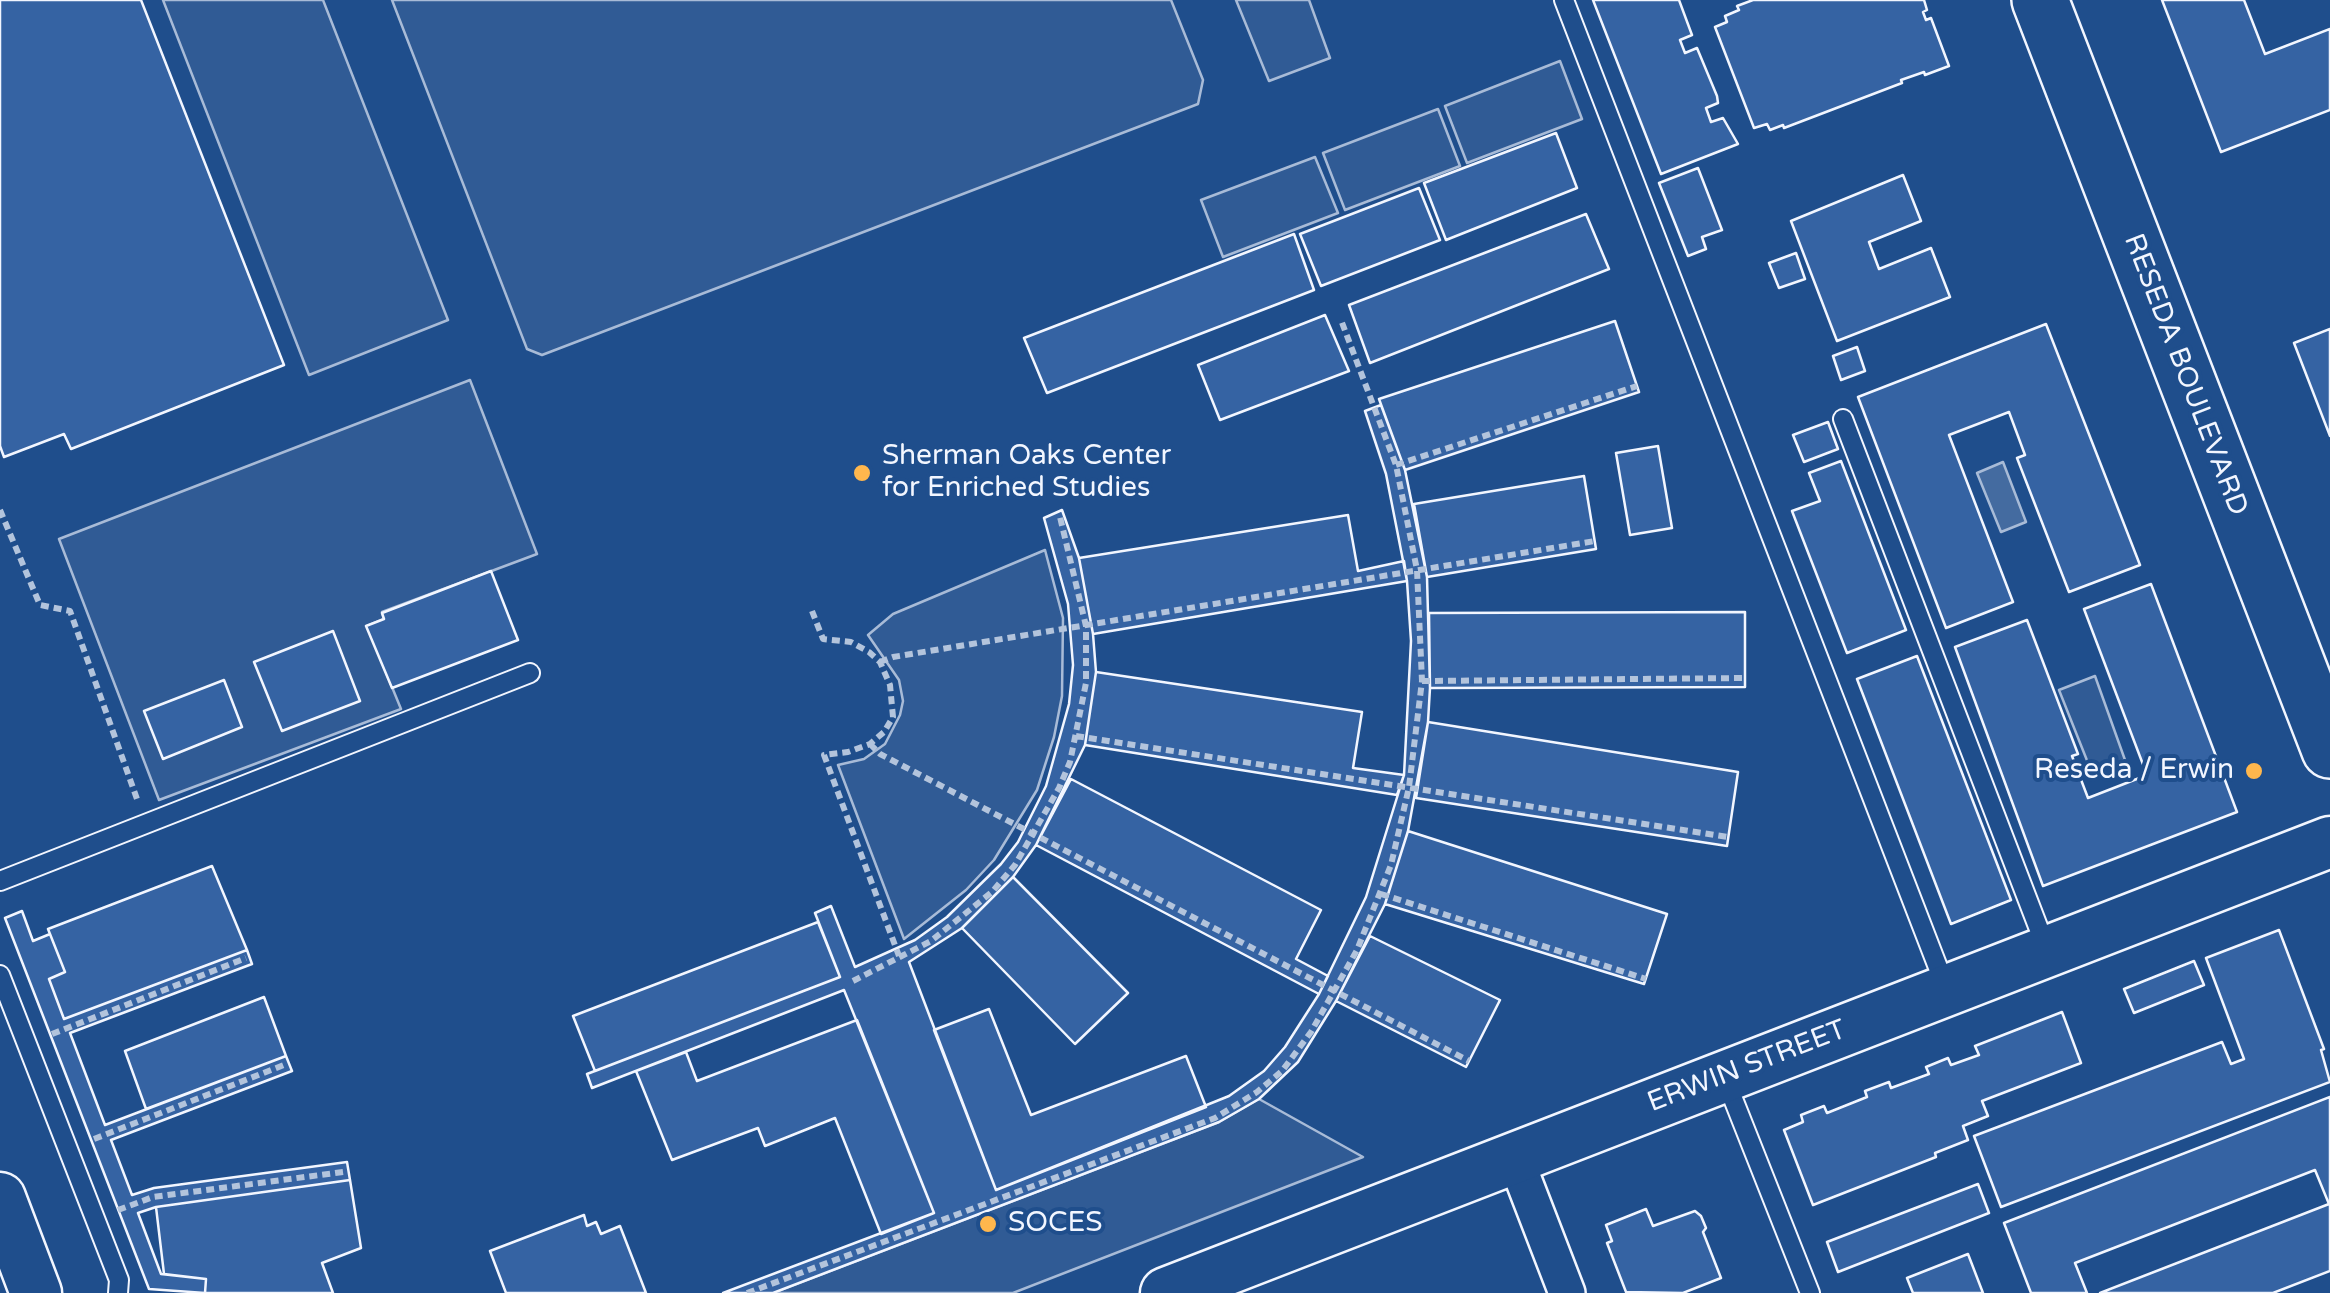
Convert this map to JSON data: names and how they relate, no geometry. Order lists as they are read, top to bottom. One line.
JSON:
{"streets":{"main road":["RESEDA BOULEVARD"],"street":["ERWIN STREET"]},"places":["Sherman Oaks Center for Enriched Studies","Reseda / Erwin","SOCES"]}
